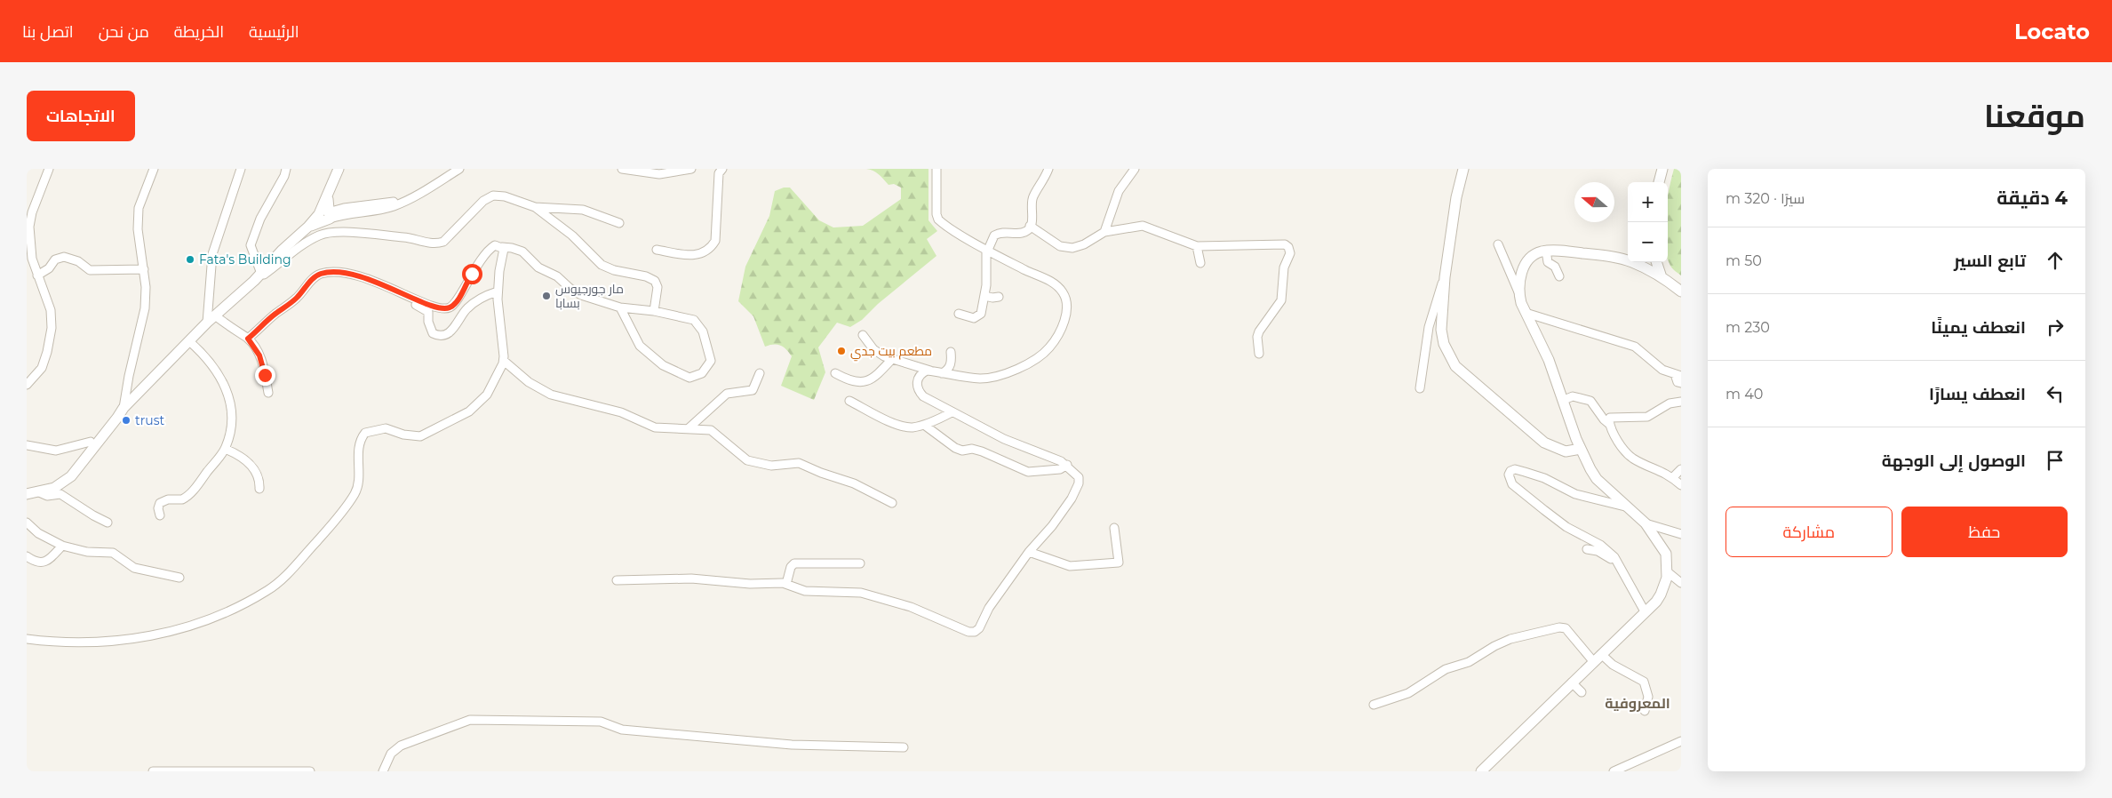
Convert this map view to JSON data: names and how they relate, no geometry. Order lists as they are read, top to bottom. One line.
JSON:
{"districts":["المعروفية"],"places":["Fata's Building","مار جورجيوس بسابا","مطعم بيت جدي","trust"],"north":"left","page":{"header":"Locato","nav":["الرئيسية","الخريطة","من نحن","اتصل بنا"],"title":"موقعنا","buttons":["الاتجاهات",["حفظ","مشاركة"]],"heading":["4 دقيقة","سيرًا · 320 m"],"map_buttons":["+","−"],"list":[["تابع السير","50 m"],["انعطف يمينًا","230 m"],["انعطف يسارًا","40 m"],"الوصول إلى الوجهة"]}}
